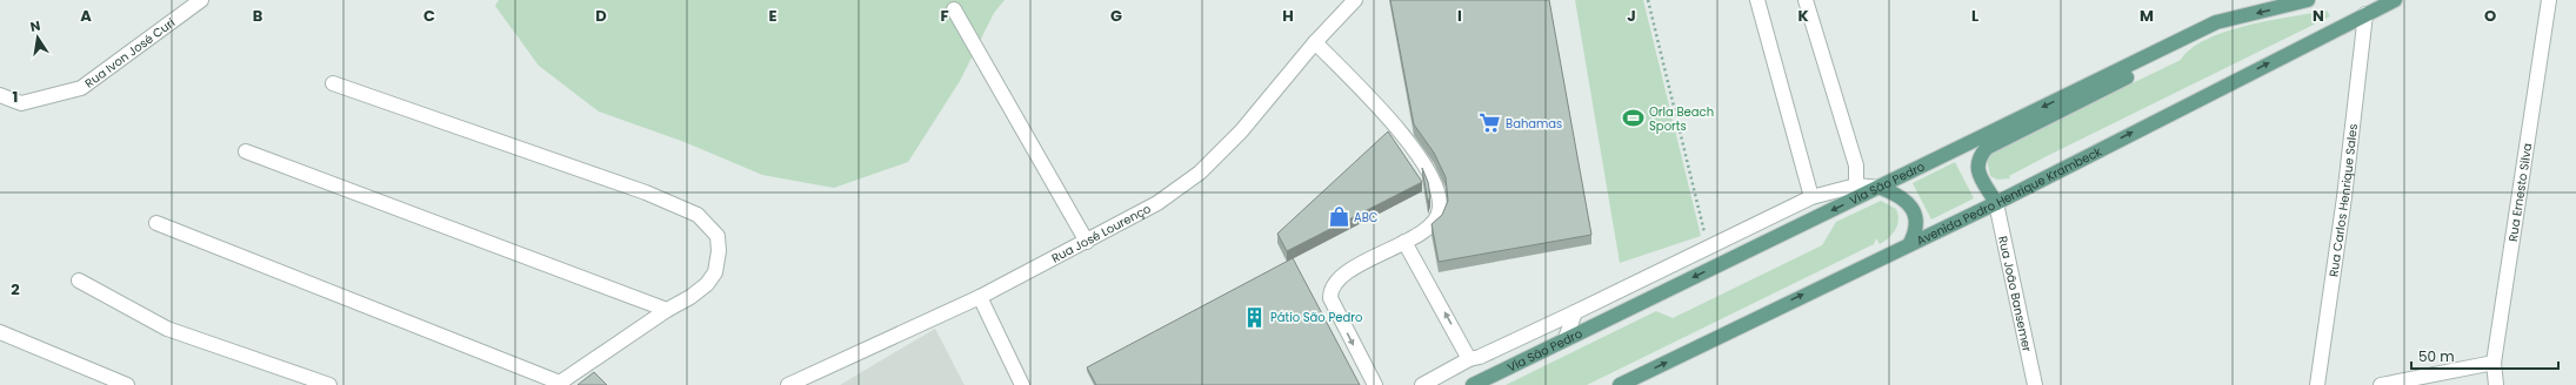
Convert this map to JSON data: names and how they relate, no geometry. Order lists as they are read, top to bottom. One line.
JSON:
{"streets":{"main road":["Via São Pedro","Avenida Pedro Henrique Krambeck"],"street":["Rua Ivon José Curi","Rua Ernesto Silva","Rua Carlos Henrique Sales","Rua José Lourenço","Rua João Bansemer"]},"crossings":[["Avenida Pedro Henrique Krambeck","Rua Carlos Henrique Sales"],["Avenida Pedro Henrique Krambeck","Rua João Bansemer"]],"one_way":["Via São Pedro","Avenida Pedro Henrique Krambeck"],"places":{"sports":["Orla Beach Sports"],"supermarket":["Bahamas"],"shop":["ABC"],"building":["Pátio São Pedro"]},"scale_bar":"50 m","north":"top","grid":{"columns":["A","B","C","D","E","F","G","H","I","J","K","L","M","N","O"],"rows":["1","2"]}}
